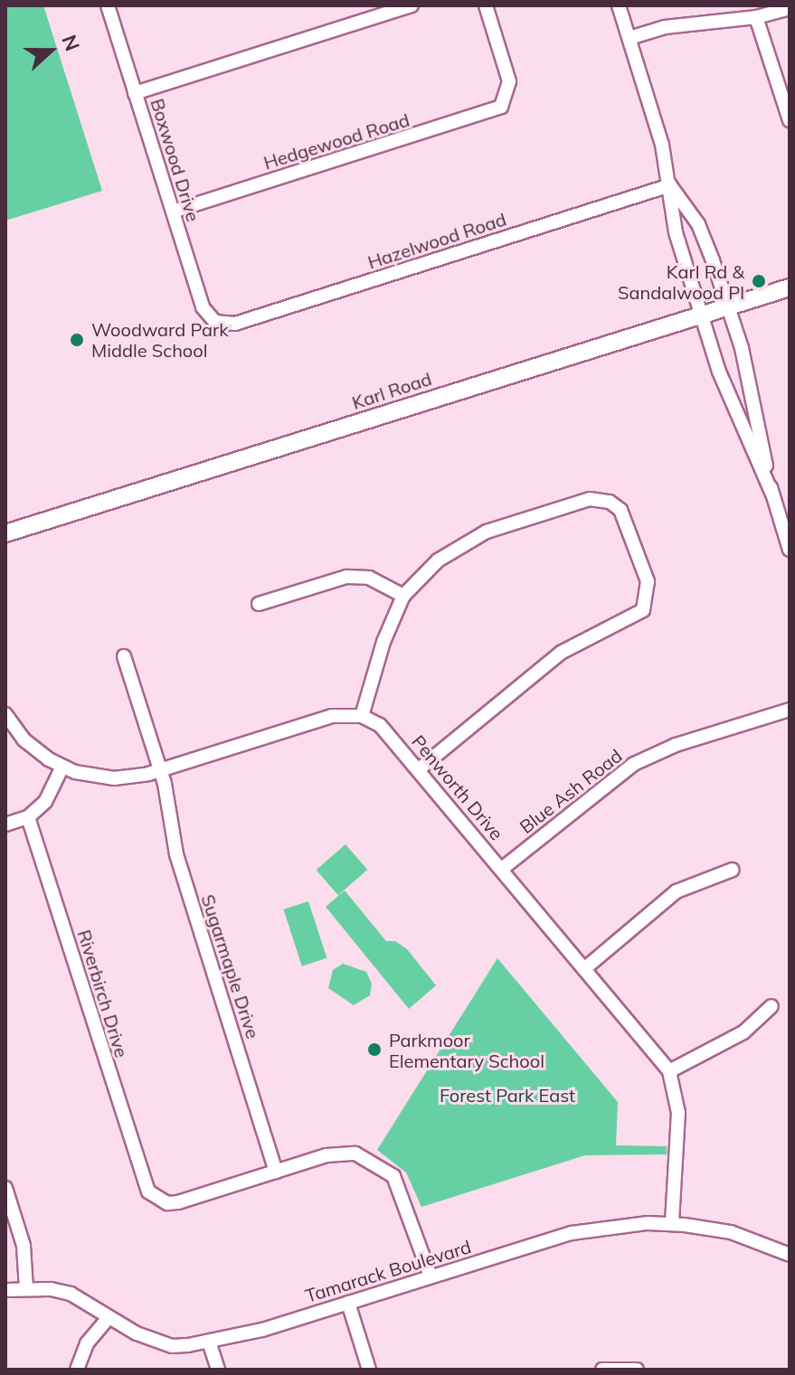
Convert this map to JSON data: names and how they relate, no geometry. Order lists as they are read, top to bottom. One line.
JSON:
{"streets":{"main road":["Karl Road"],"street":["Hedgewood Road","Boxwood Drive","Hazelwood Road","Penworth Drive","Blue Ash Road","Sugarmaple Drive","Riverbirch Drive","Tamarack Boulevard"]},"crossings":[["Hedgewood Road","Boxwood Drive"],["Boxwood Drive","Hazelwood Road"],["Penworth Drive","Blue Ash Road"],["Penworth Drive","Tamarack Boulevard"],["Sugarmaple Drive","Riverbirch Drive"]],"parks":["Forest Park East"],"places":["Karl Rd & Sandalwood Pl","Woodward Park Middle School","Parkmoor Elementary School"],"north":"right"}
